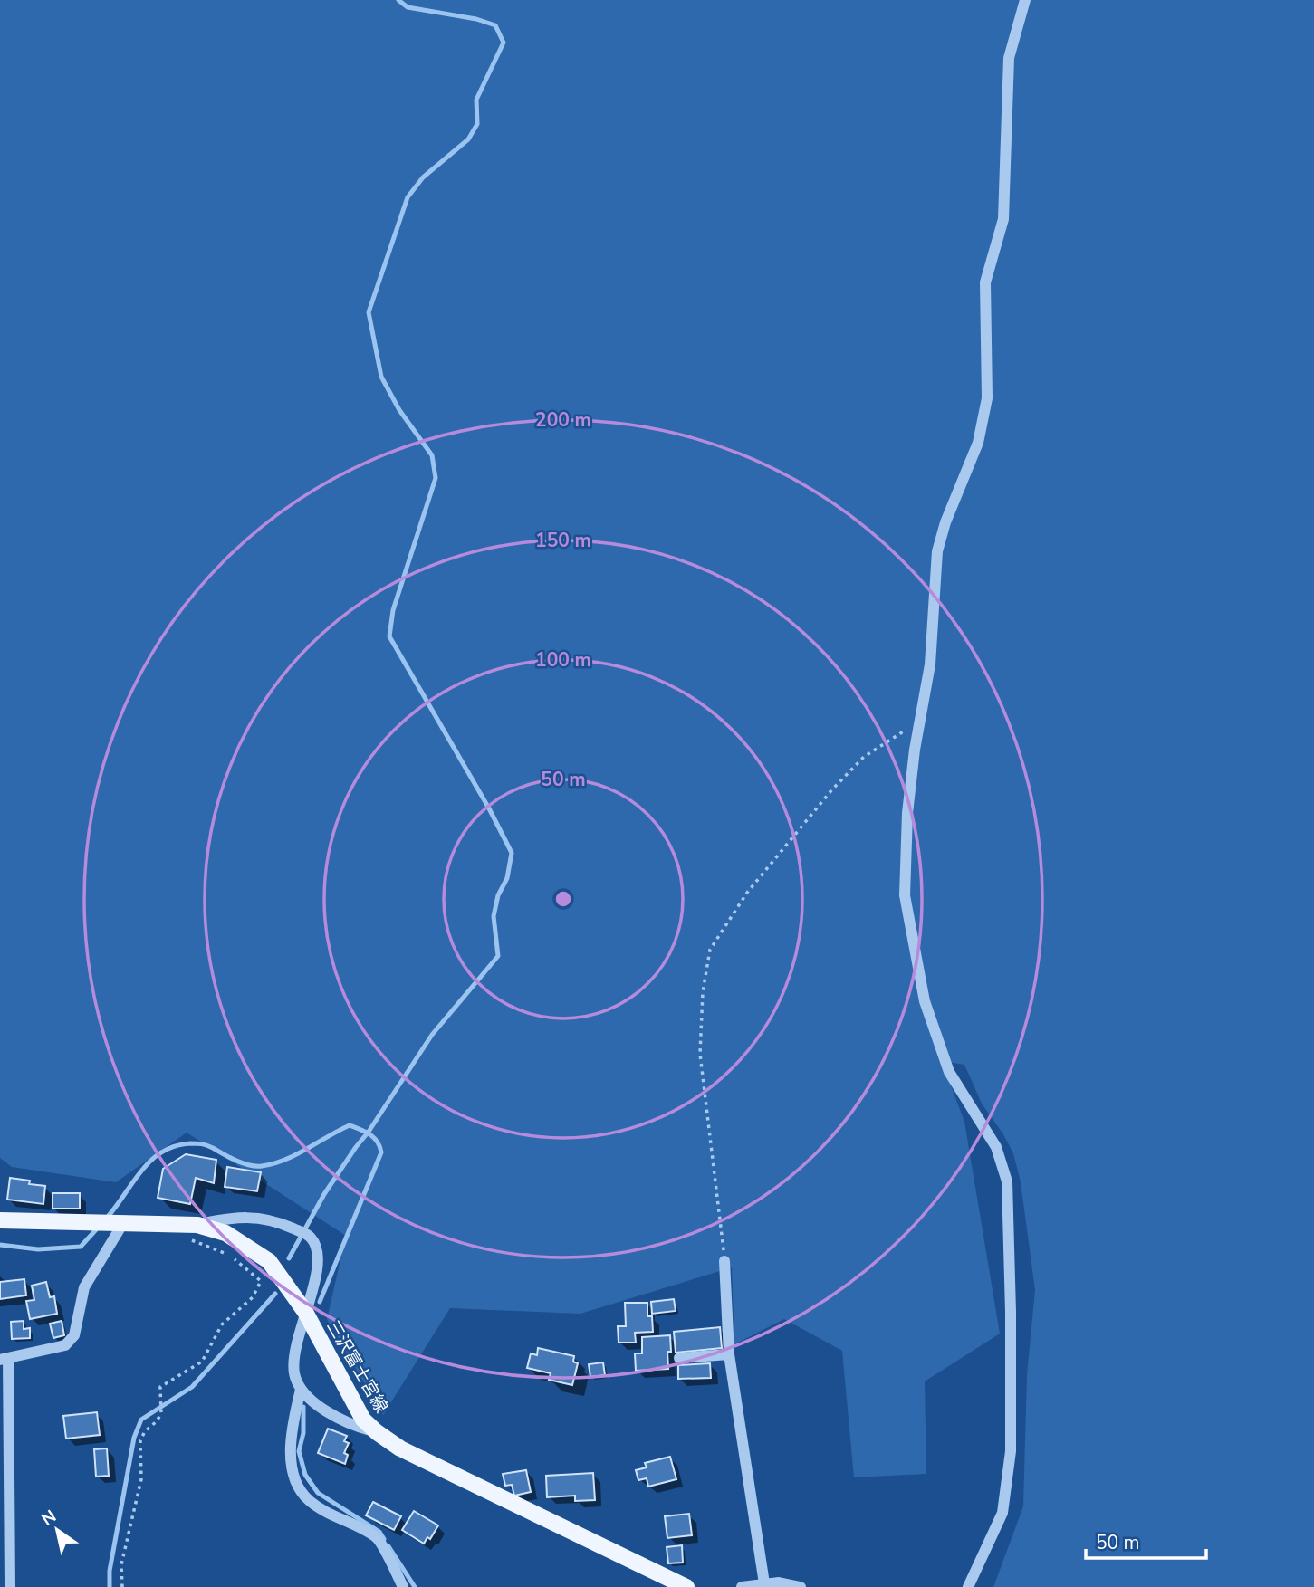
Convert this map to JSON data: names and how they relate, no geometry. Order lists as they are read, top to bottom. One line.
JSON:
{"streets":{"main road":["三沢富士宮線"]},"scale_bar":"50 m","north":"top left","rings":["200 m","150 m","100 m","50 m"]}
